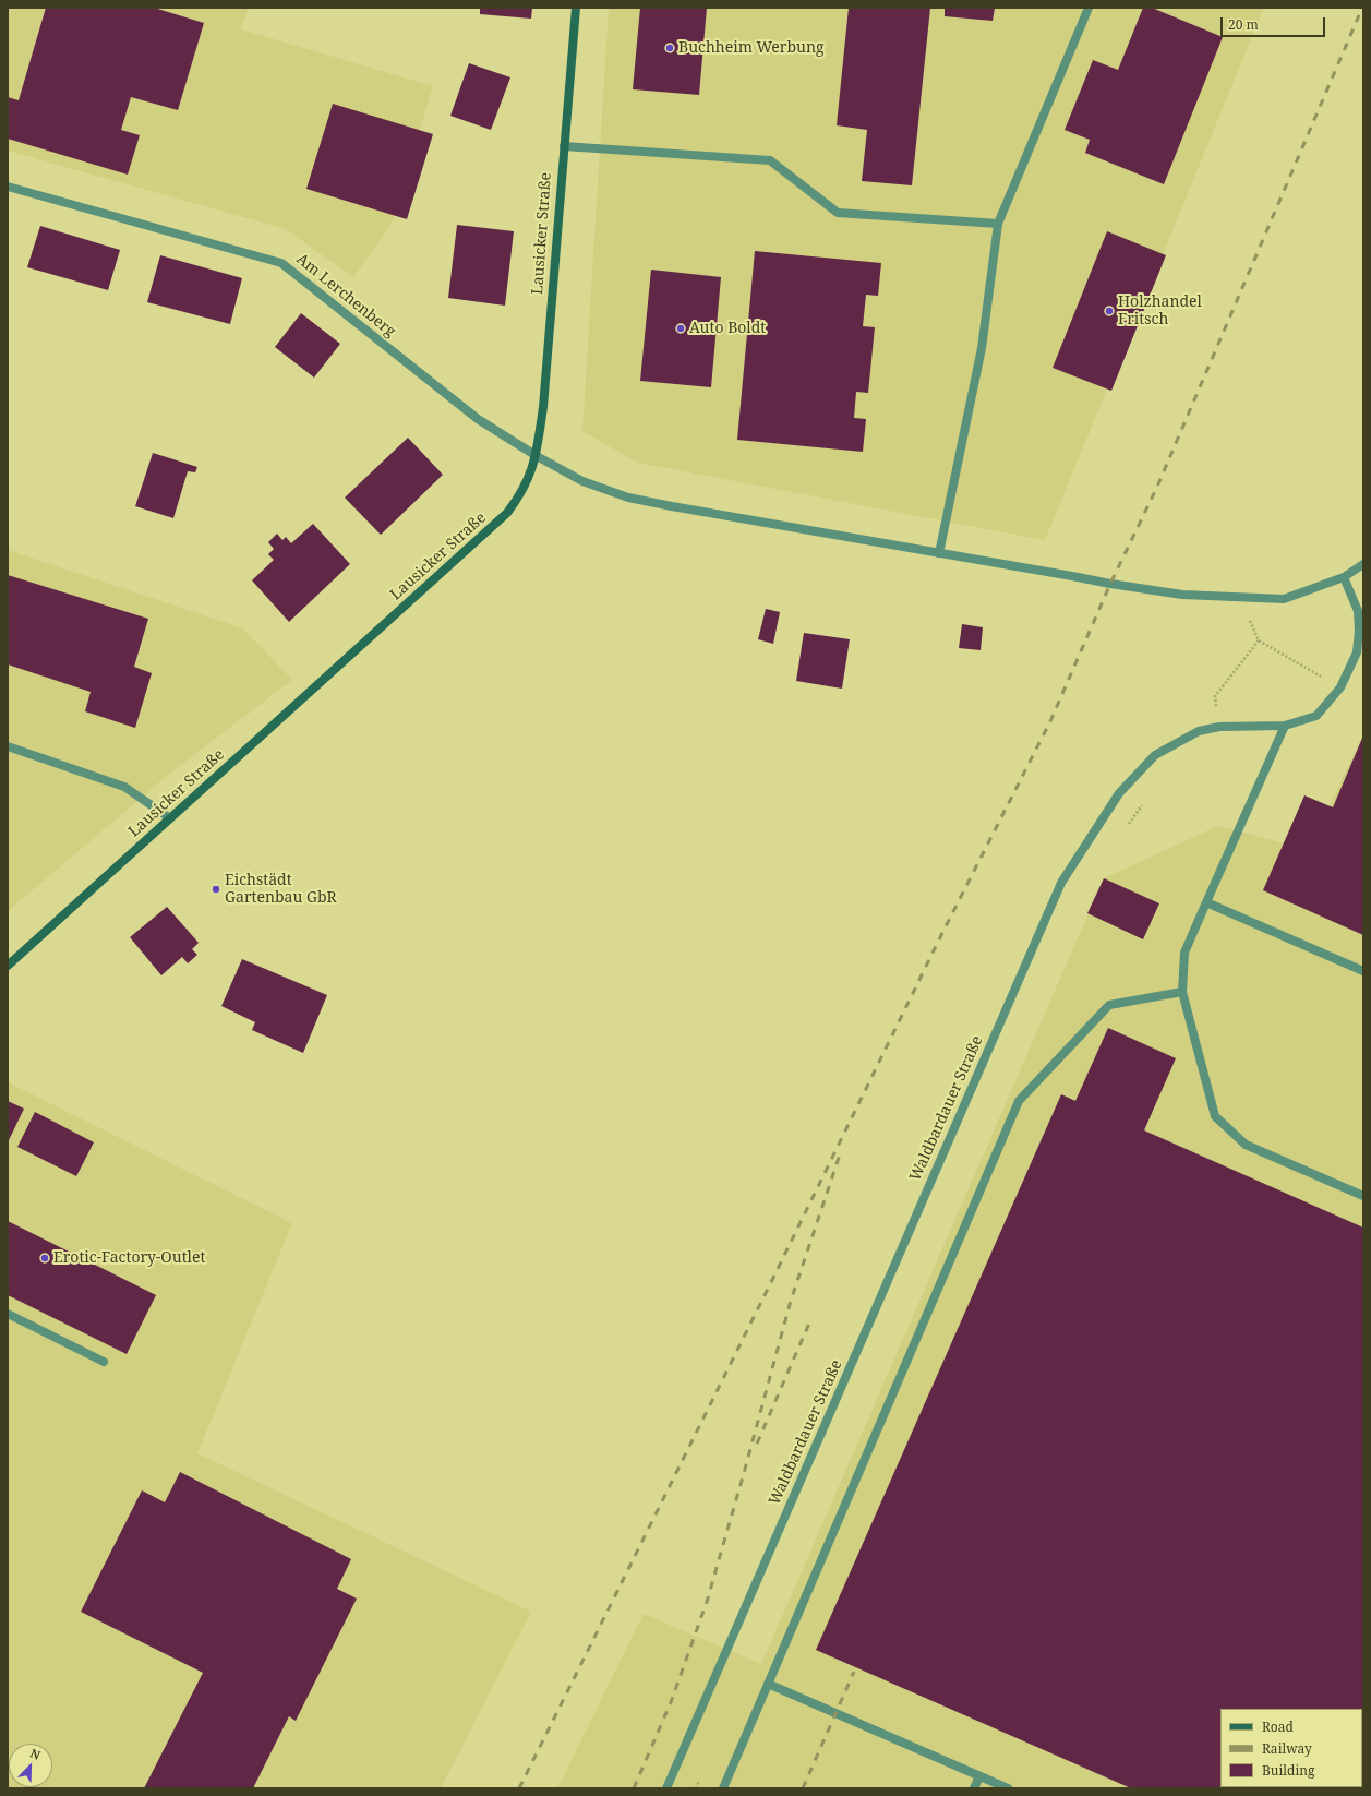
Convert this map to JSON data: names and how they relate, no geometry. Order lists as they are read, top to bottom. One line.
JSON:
{"streets":{"main road":["Lausicker Straße"],"street":["Am Lerchenberg","Waldbardauer Straße"]},"crossings":[["Lausicker Straße","Am Lerchenberg"],["Am Lerchenberg","Waldbardauer Straße"]],"places":["Buchheim Werbung","Holzhandel Fritsch","Auto Boldt","Eichstädt Gartenbau GbR","Erotic-Factory-Outlet"],"legend":["Road","Railway","Building"],"scale_bar":"20 m","north":"top right"}
